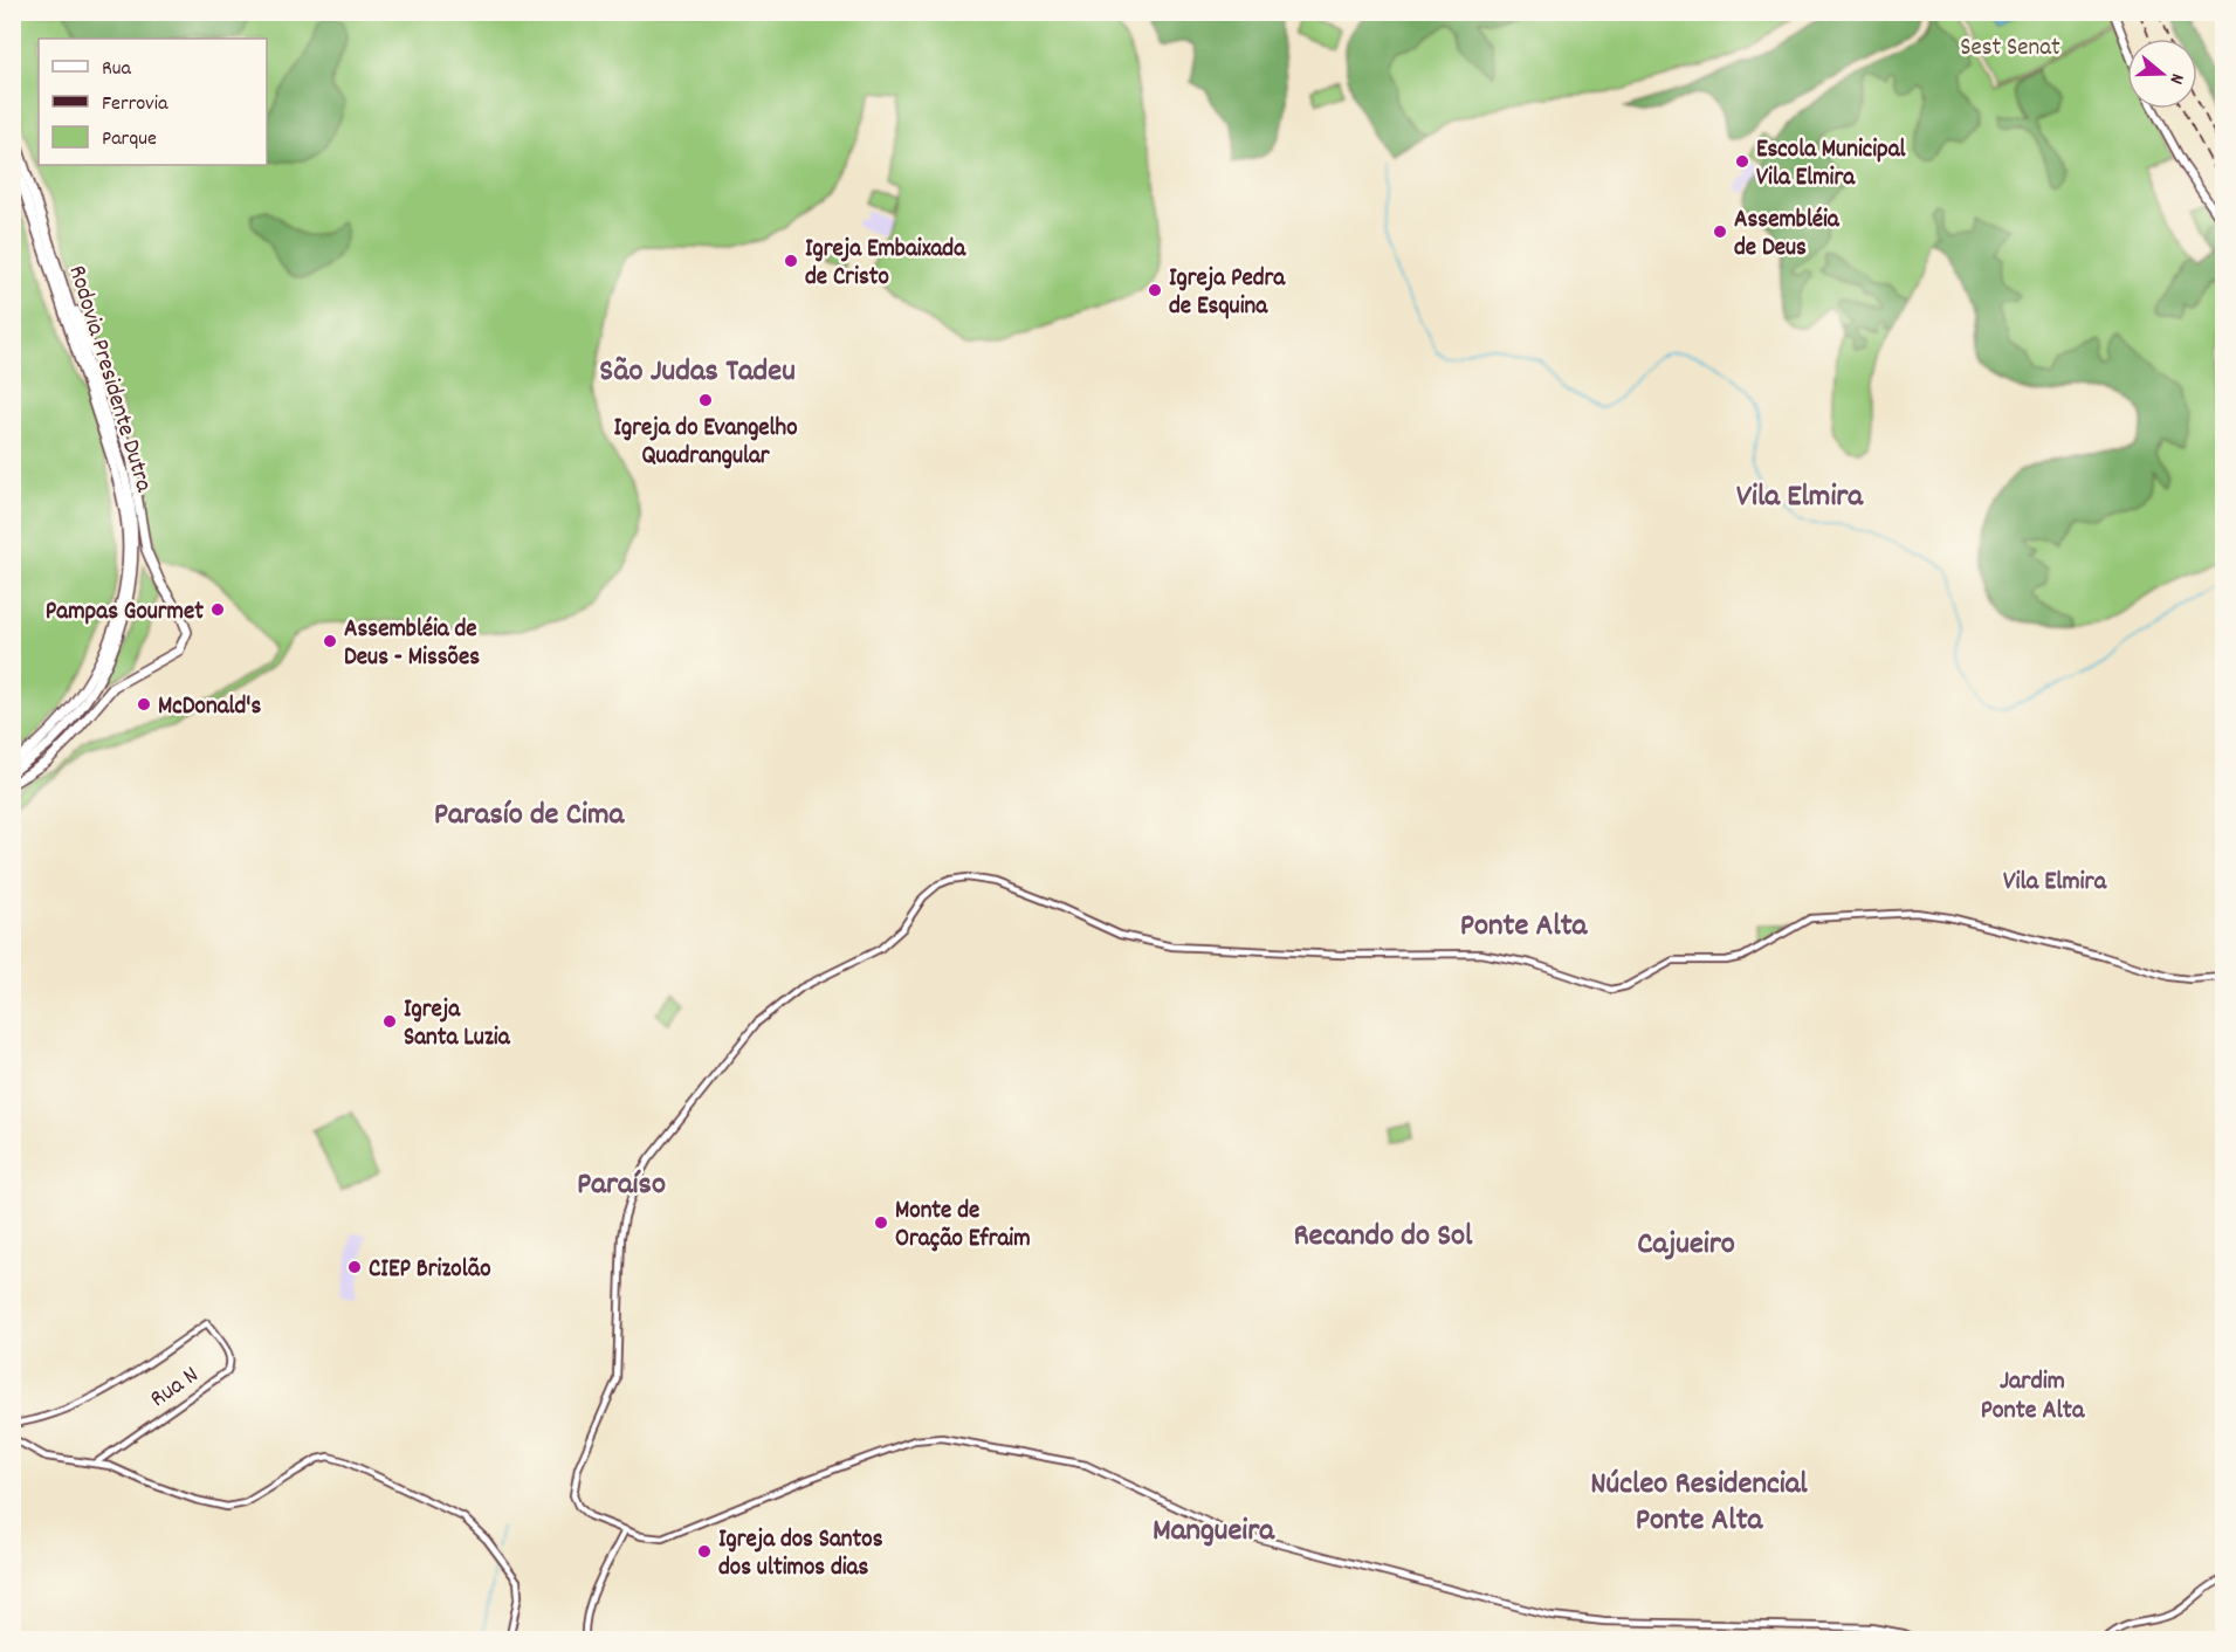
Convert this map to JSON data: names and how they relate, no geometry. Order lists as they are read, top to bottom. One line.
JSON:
{"streets":{"highway":["Rodovia Presidente Dutra"],"street":["Rua N"]},"districts":["São Judas Tadeu","Vila Elmira","Parasío de Cima","Vila Elmira","Ponte Alta","Paraíso","Recando do Sol","Cajueiro","Jardim Ponte Alta","Núcleo Residencial Ponte Alta","Mangueira"],"parks":["Sest Senat"],"places":["Escola Municipal Vila Elmira","Assembléia de Deus","Igreja Embaixada de Cristo","Igreja Pedra de Esquina","Igreja do Evangelho Quadrangular","Pampas Gourmet","Assembléia de Deus - Missões","McDonald's","Igreja Santa Luzia","Monte de Oração Efraim","CIEP Brizolão","Igreja dos Santos dos ultimos dias"],"legend":["Rua","Ferrovia","Parque"],"north":"right"}
